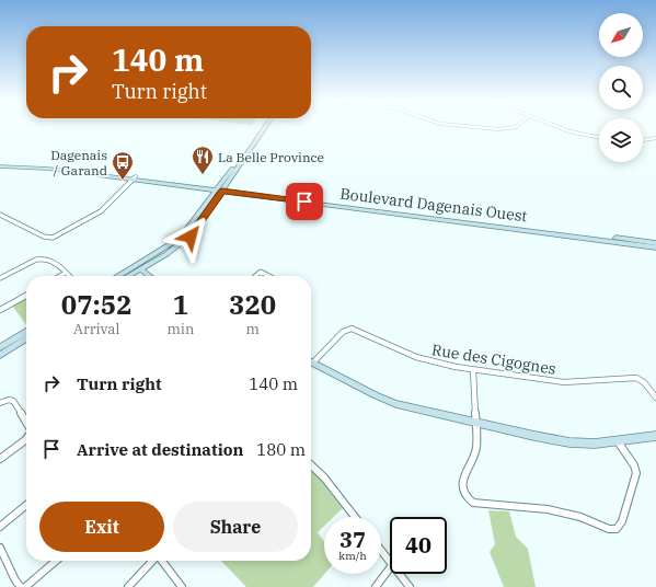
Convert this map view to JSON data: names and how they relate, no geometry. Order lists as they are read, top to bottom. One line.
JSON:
{"streets":{"main road":["Boulevard Dagenais Ouest"],"street":["Rue des Cigognes"]},"places":{"restaurant":["La Belle Province"],"bus stop":["Dagenais / Garand"]},"north":"bottom left","page":{"turn":["140 m","Turn right"],"eta":["07:52","Arrival","1","min","320","m"],"list":[{"name":"Turn right","value":"140 m"},{"name":"Arrive at destination","value":"180 m"}],"buttons":["Exit","Share"],"speed":"37 km/h","limit":"40"}}
